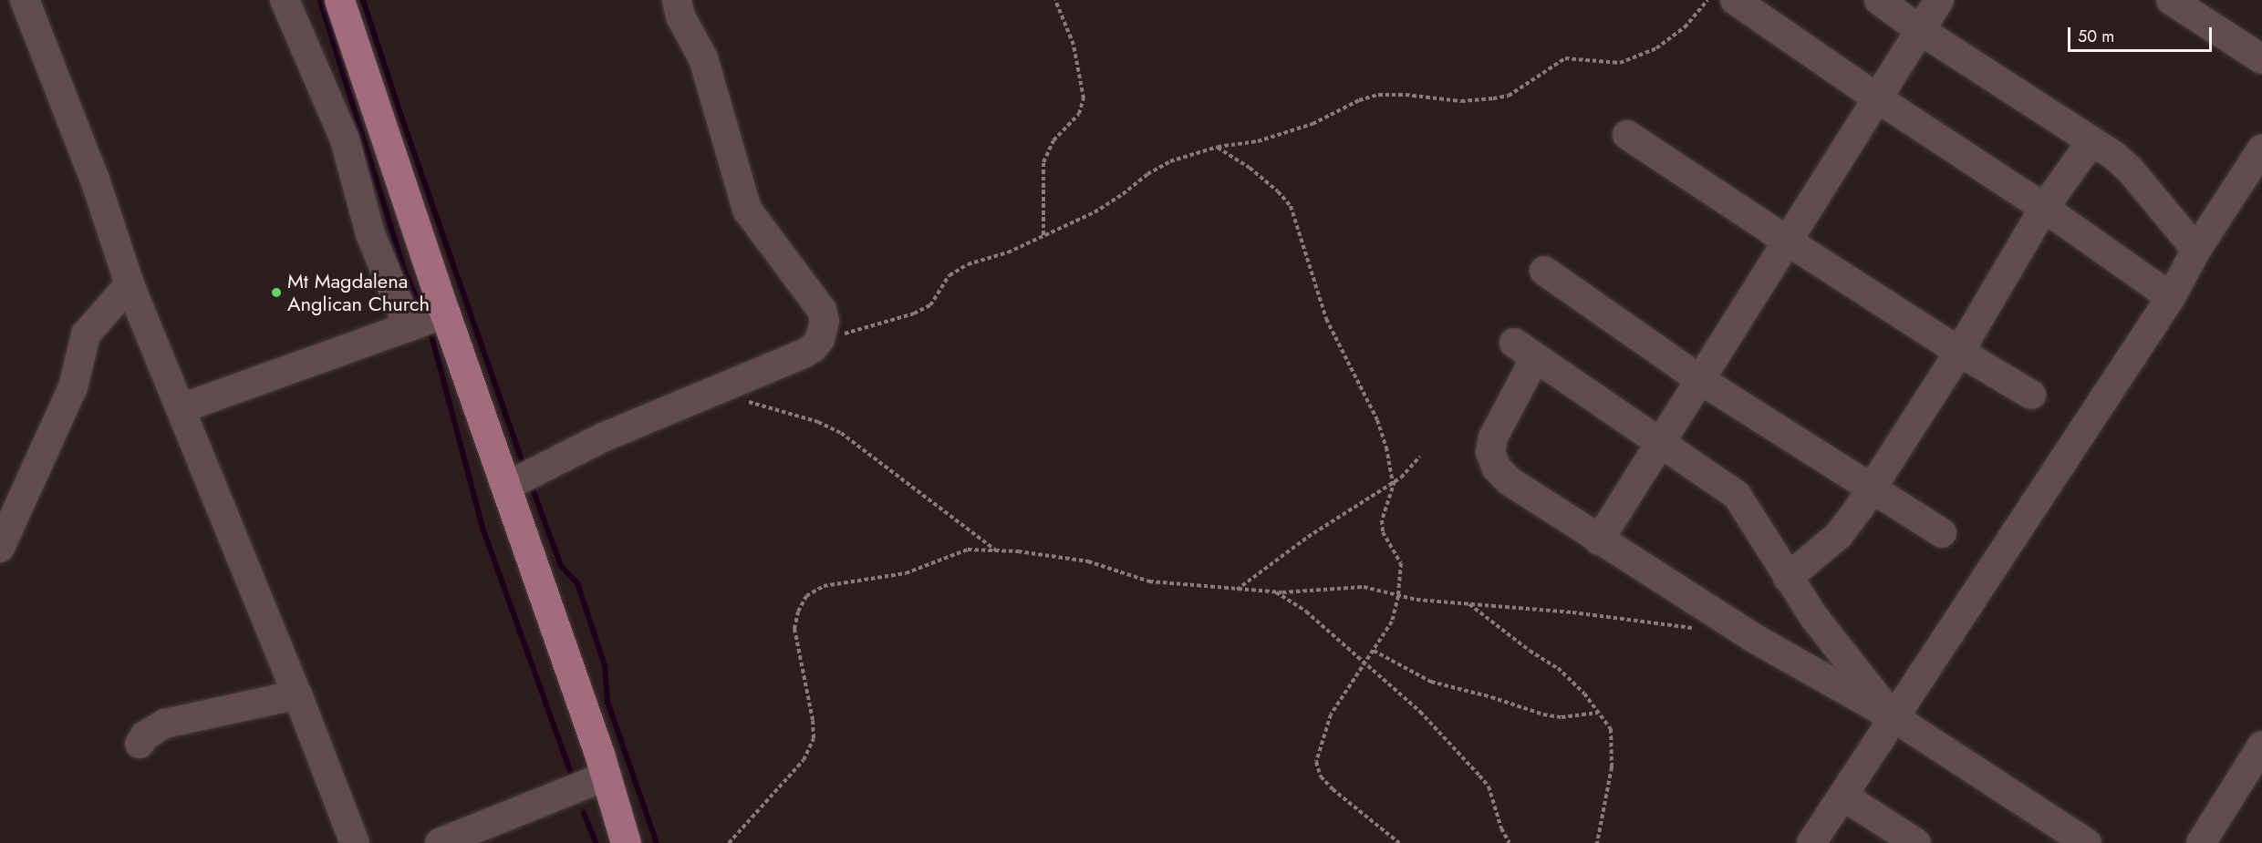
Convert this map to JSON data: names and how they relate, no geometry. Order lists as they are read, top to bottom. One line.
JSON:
{"places":["Mt Magdalena Anglican Church"],"scale_bar":"50 m"}
